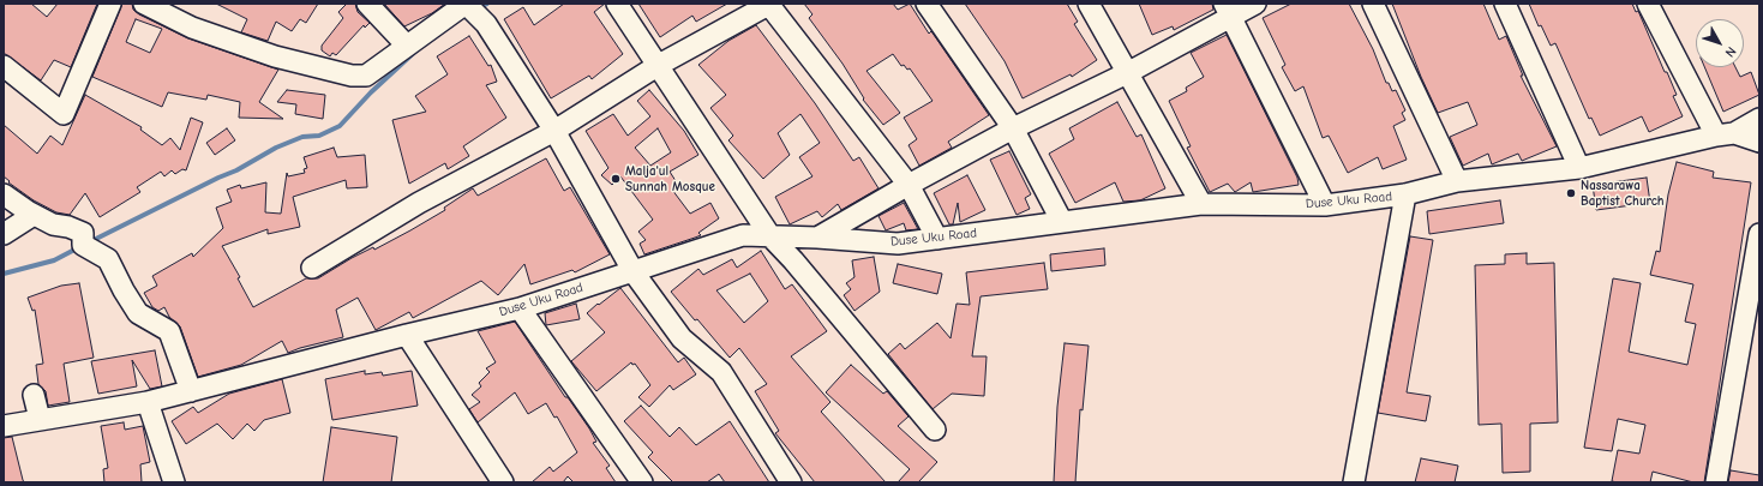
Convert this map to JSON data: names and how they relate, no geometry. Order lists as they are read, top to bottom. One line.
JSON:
{"streets":{"street":["Duse Uku Road"]},"places":["Malja'ul Sunnah Mosque","Nassarawa Baptist Church"],"north":"bottom right"}
